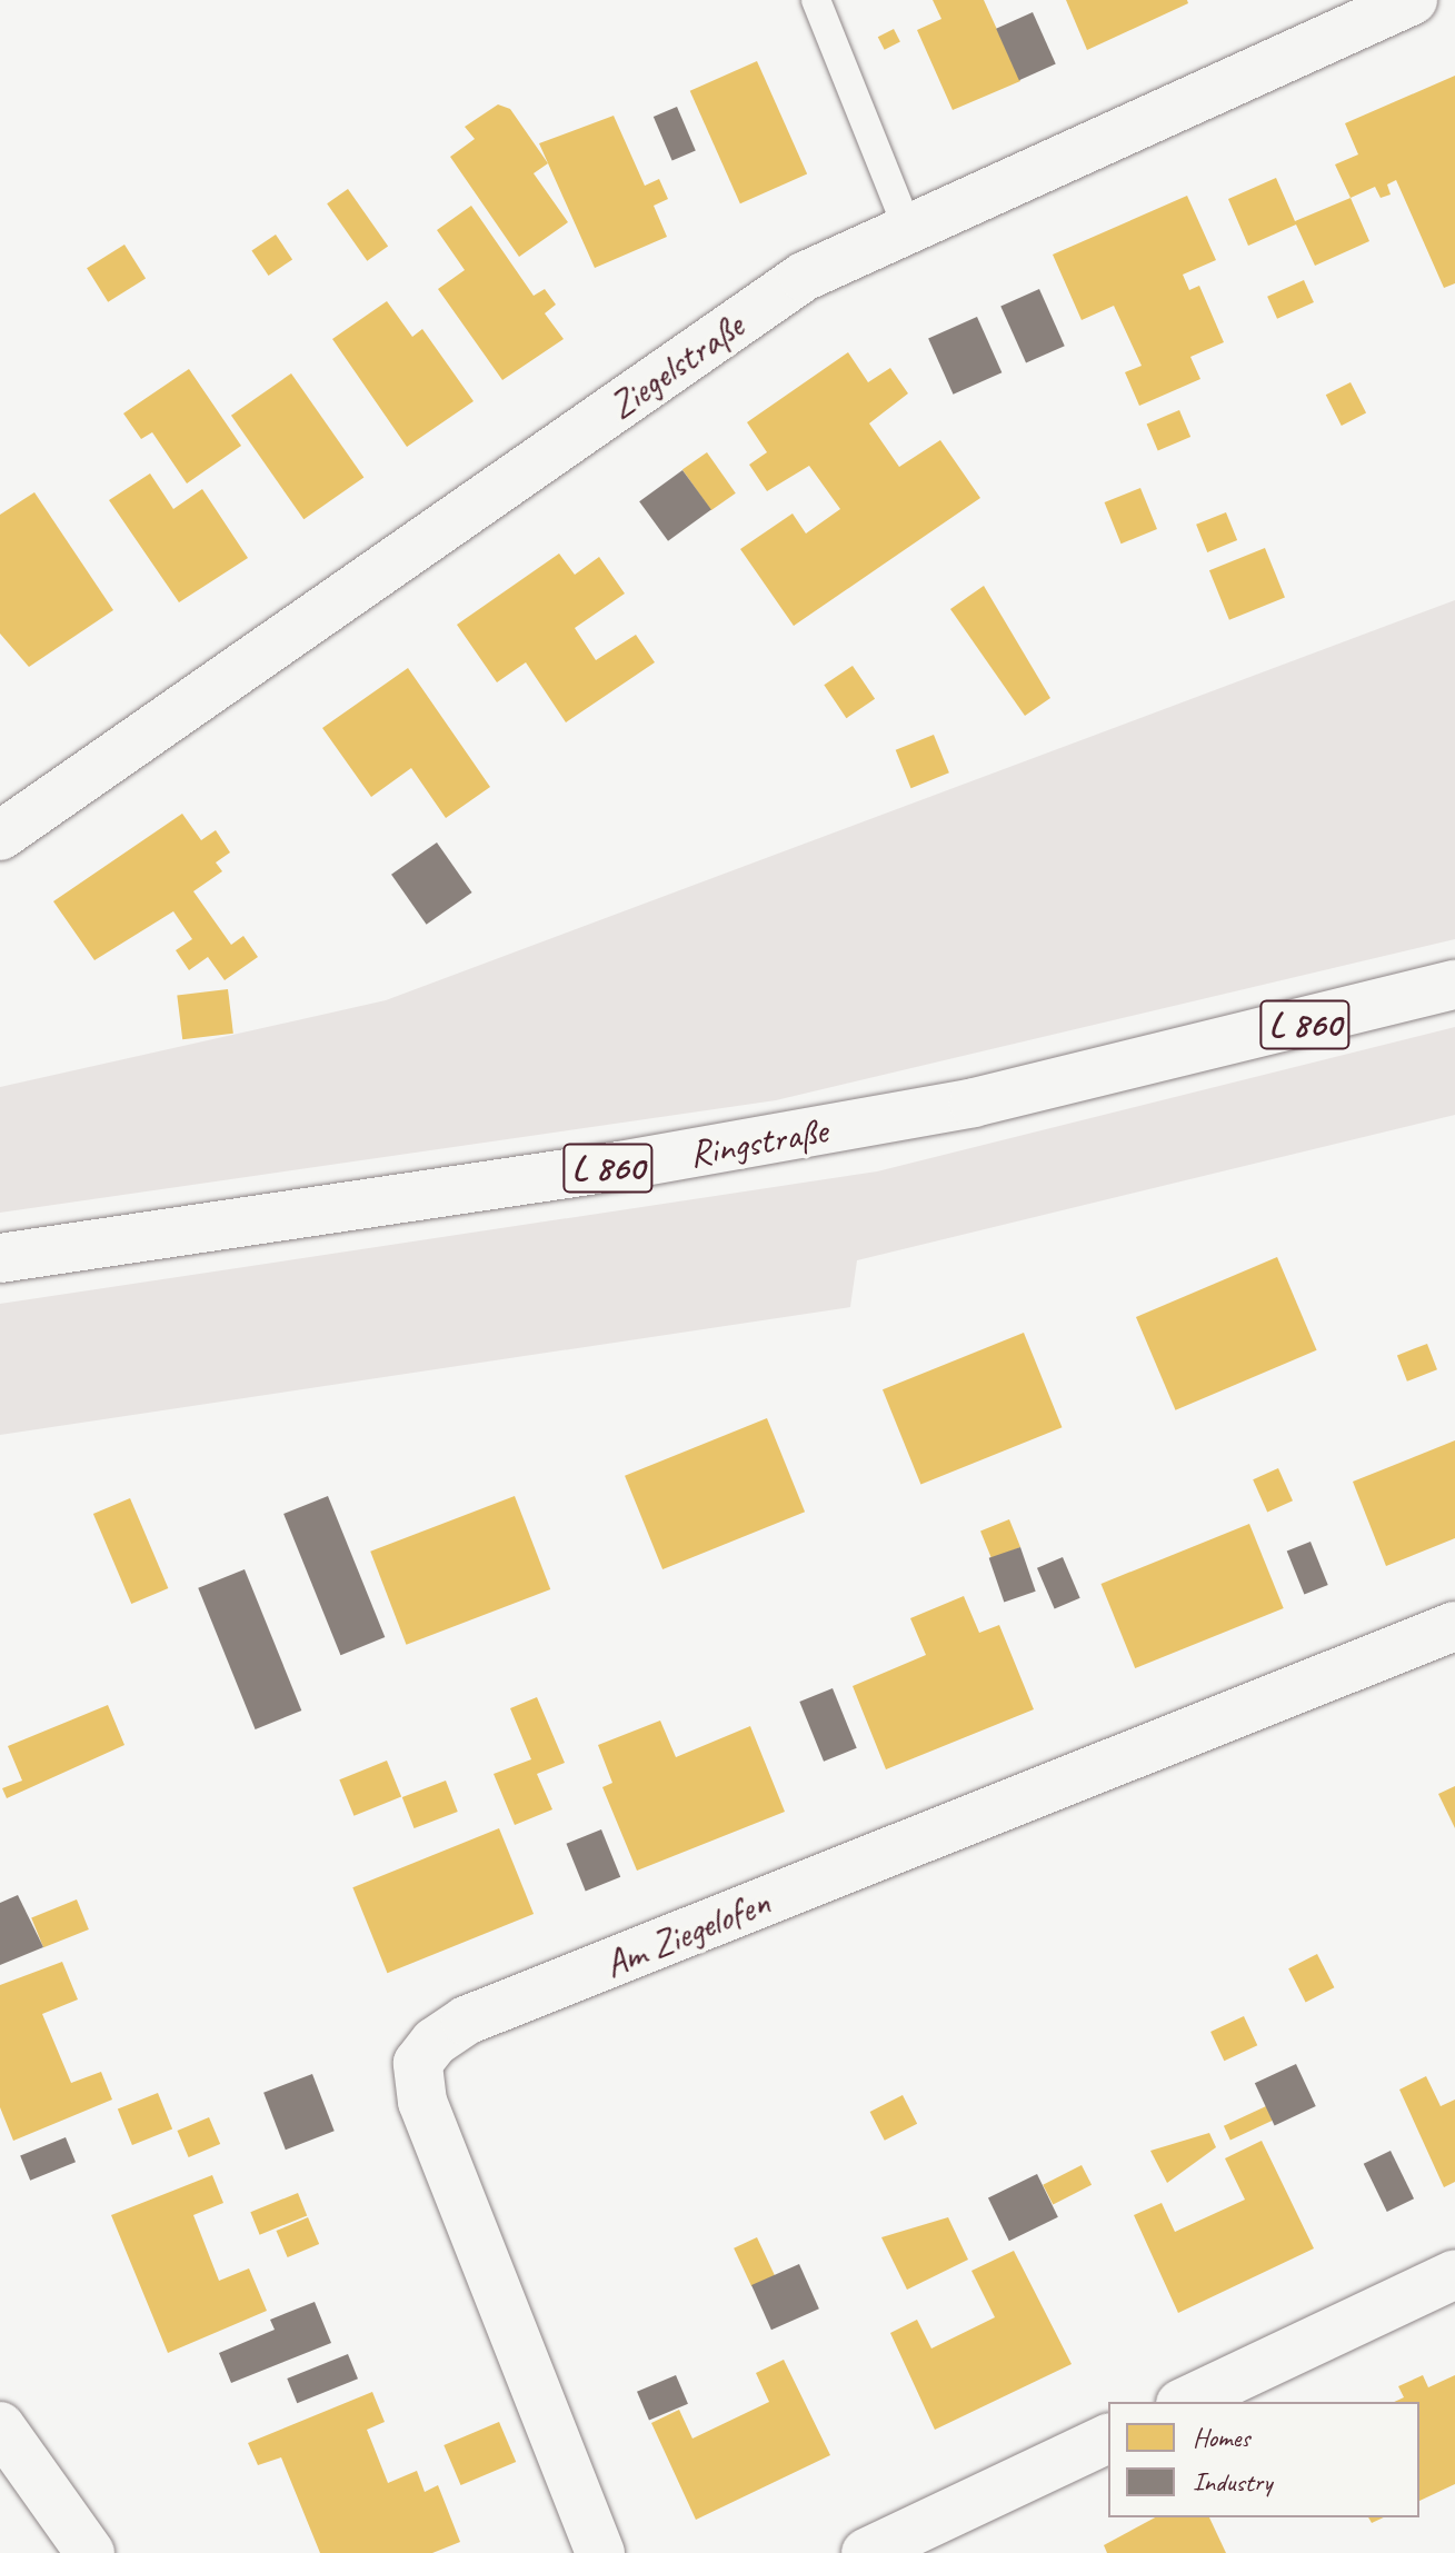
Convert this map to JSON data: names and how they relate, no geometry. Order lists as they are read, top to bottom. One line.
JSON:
{"streets":{"street":["Ziegelstraße","L 860","Ringstraße","Am Ziegelofen"]},"legend":["Homes","Industry"]}
